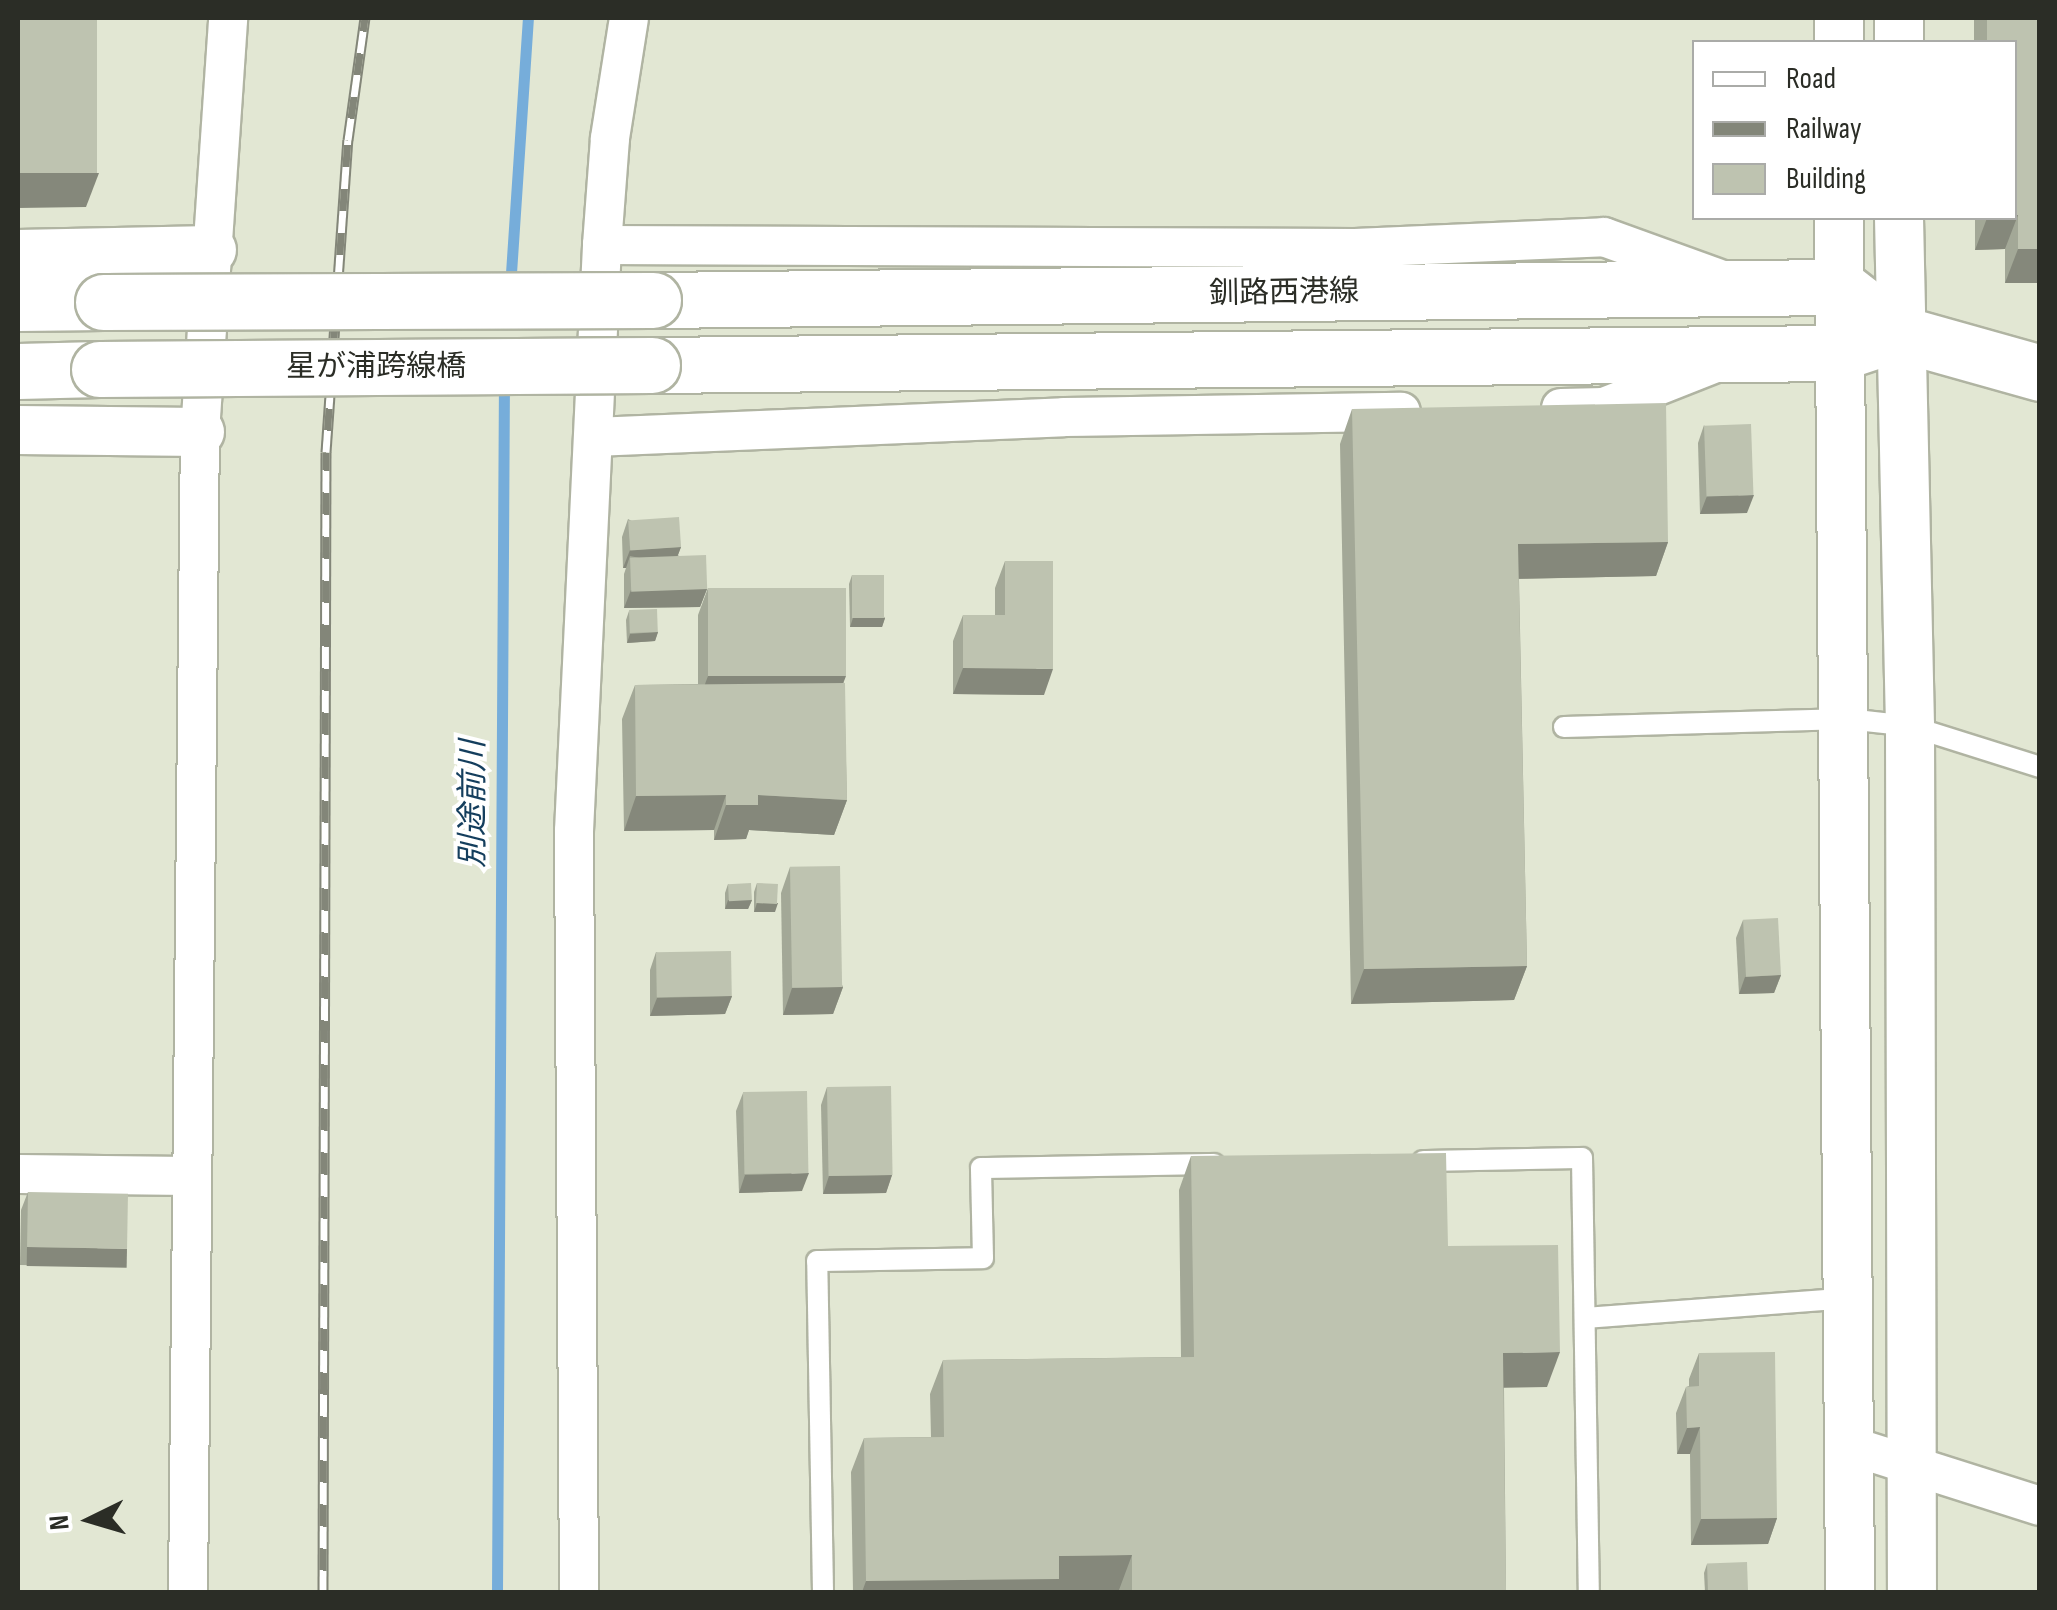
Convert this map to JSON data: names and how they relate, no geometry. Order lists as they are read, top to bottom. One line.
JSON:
{"streets":{"main road":["釧路西港線","星が浦跨線橋"]},"water":["別途前川"],"legend":["Road","Railway","Building"],"north":"left"}
